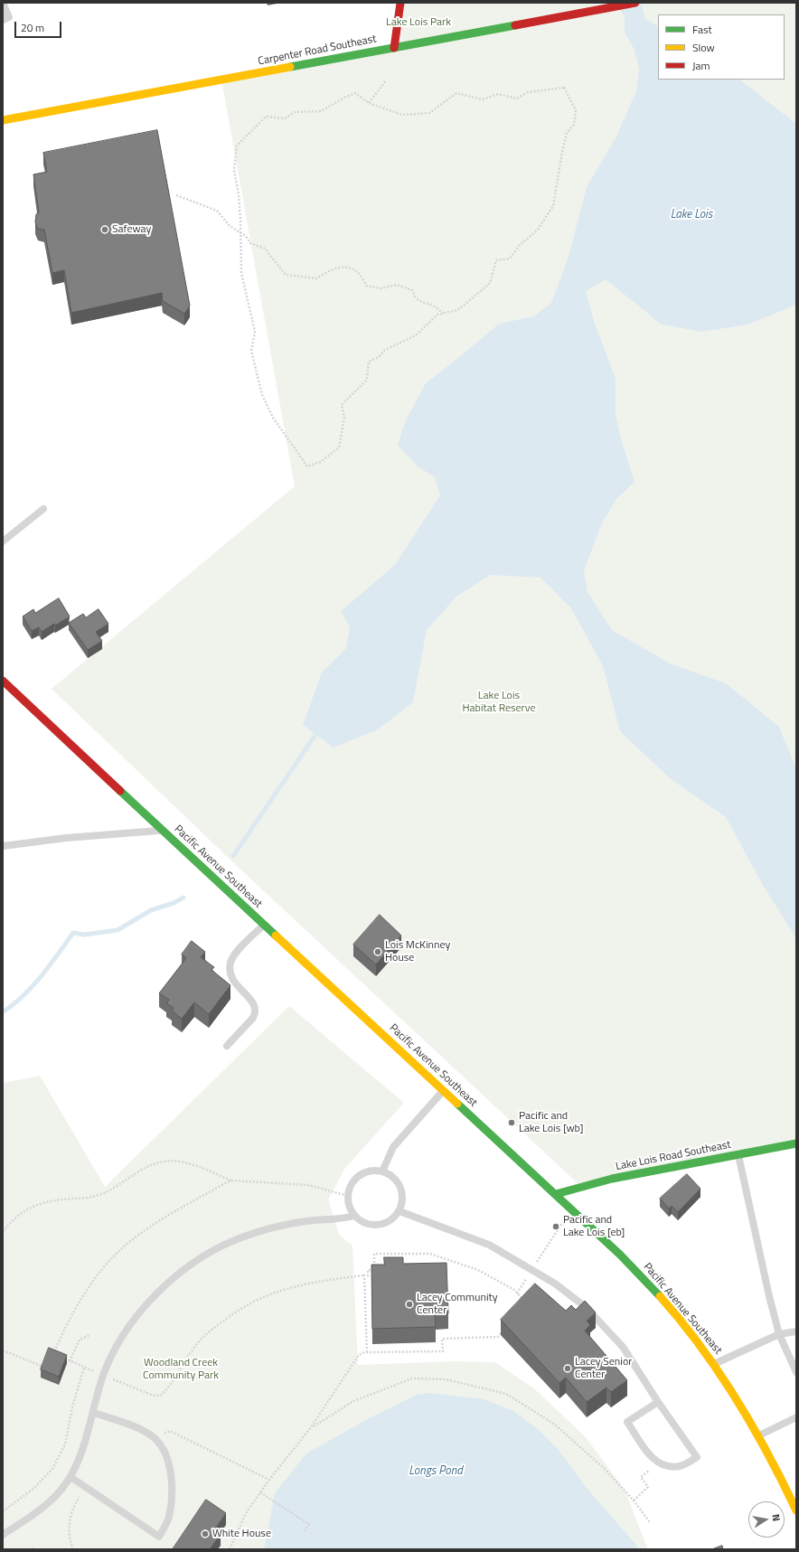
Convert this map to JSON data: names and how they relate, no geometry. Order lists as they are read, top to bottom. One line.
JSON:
{"streets":{"main road":["Carpenter Road Southeast","Pacific Avenue Southeast","Lake Lois Road Southeast"]},"crossings":[["Pacific Avenue Southeast","Lake Lois Road Southeast"]],"water":["Lake Lois","Longs Pond"],"parks":["Lake Lois Park","Lake Lois Habitat Reserve","Woodland Creek Community Park"],"places":["Safeway","Lois McKinney House","Pacific and Lake Lois [wb]","Pacific and Lake Lois [eb]","Lacey Community Center","Lacey Senior Center","White House"],"legend":["Fast","Slow","Jam"],"scale_bar":"20 m","north":"right"}
